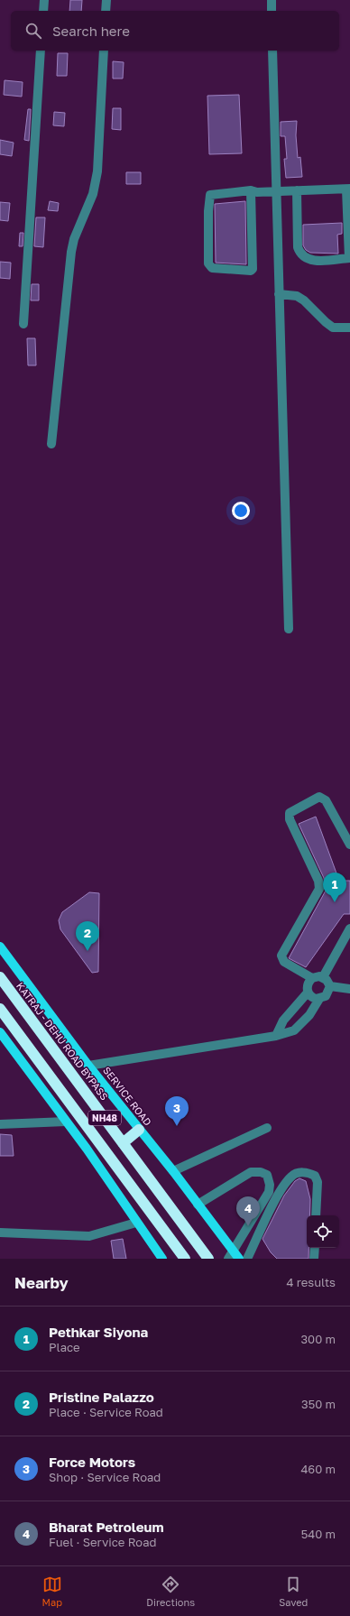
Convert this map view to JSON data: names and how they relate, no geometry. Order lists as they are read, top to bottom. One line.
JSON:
{"streets":{"highway":["KATRAJ - DEHU ROAD BYPASS","NH48"],"main road":["SERVICE ROAD"]},"page":{"search":"Search here","pins":["1","2","3","4"],"heading":["Nearby","4 results"],"list":[{"mark":"1","name":"Pethkar Siyona","note":"Place","value":"300 m"},{"mark":"2","name":"Pristine Palazzo","note":"Place · Service Road","value":"350 m"},{"mark":"3","name":"Force Motors","note":"Shop · Service Road","value":"460 m"},{"mark":"4","name":"Bharat Petroleum","note":"Fuel · Service Road","value":"540 m"}],"nav":["Map","Directions","Saved"]}}
